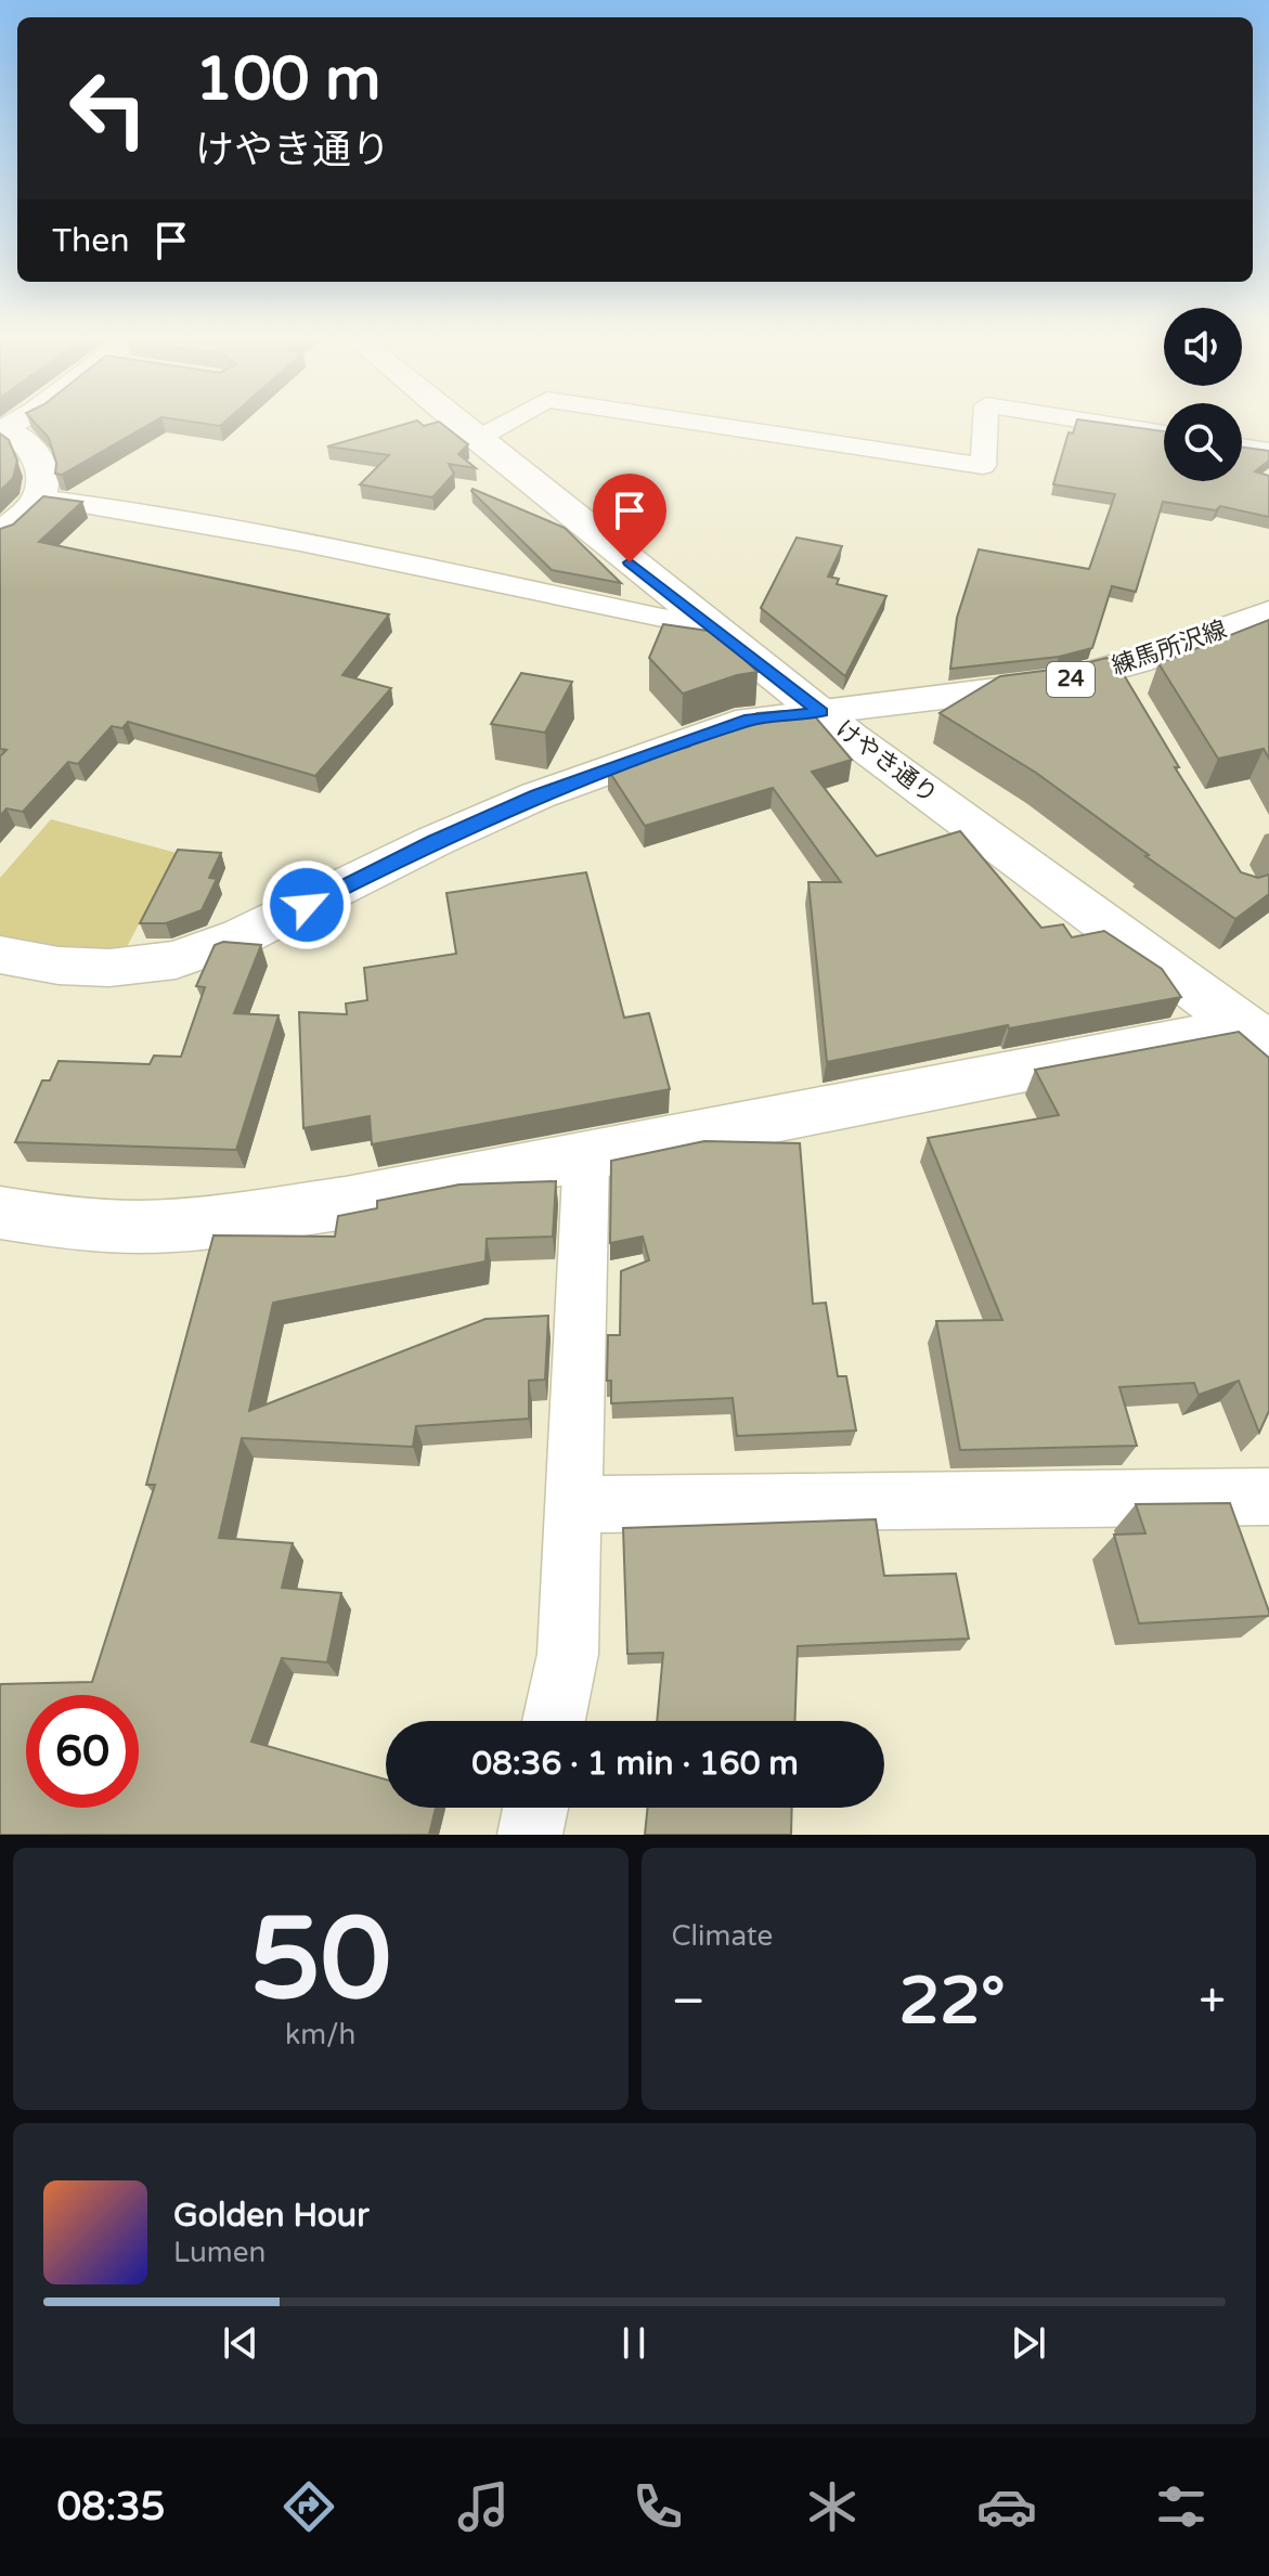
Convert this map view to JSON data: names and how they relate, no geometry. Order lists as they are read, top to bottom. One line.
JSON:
{"streets":{"street":["練馬所沢線","24","けやき通り"]},"crossings":[["練馬所沢線","けやき通り"]],"page":{"turn":["100 m","けやき通り"],"then":"Then","limit":"60","trip":"08:36 · 1 min · 160 m","tile":[["50","km/h"],"Climate"],"heat":["−","22°","+"],"song":["Golden Hour","Lumen"],"tabs":"08:35"}}
